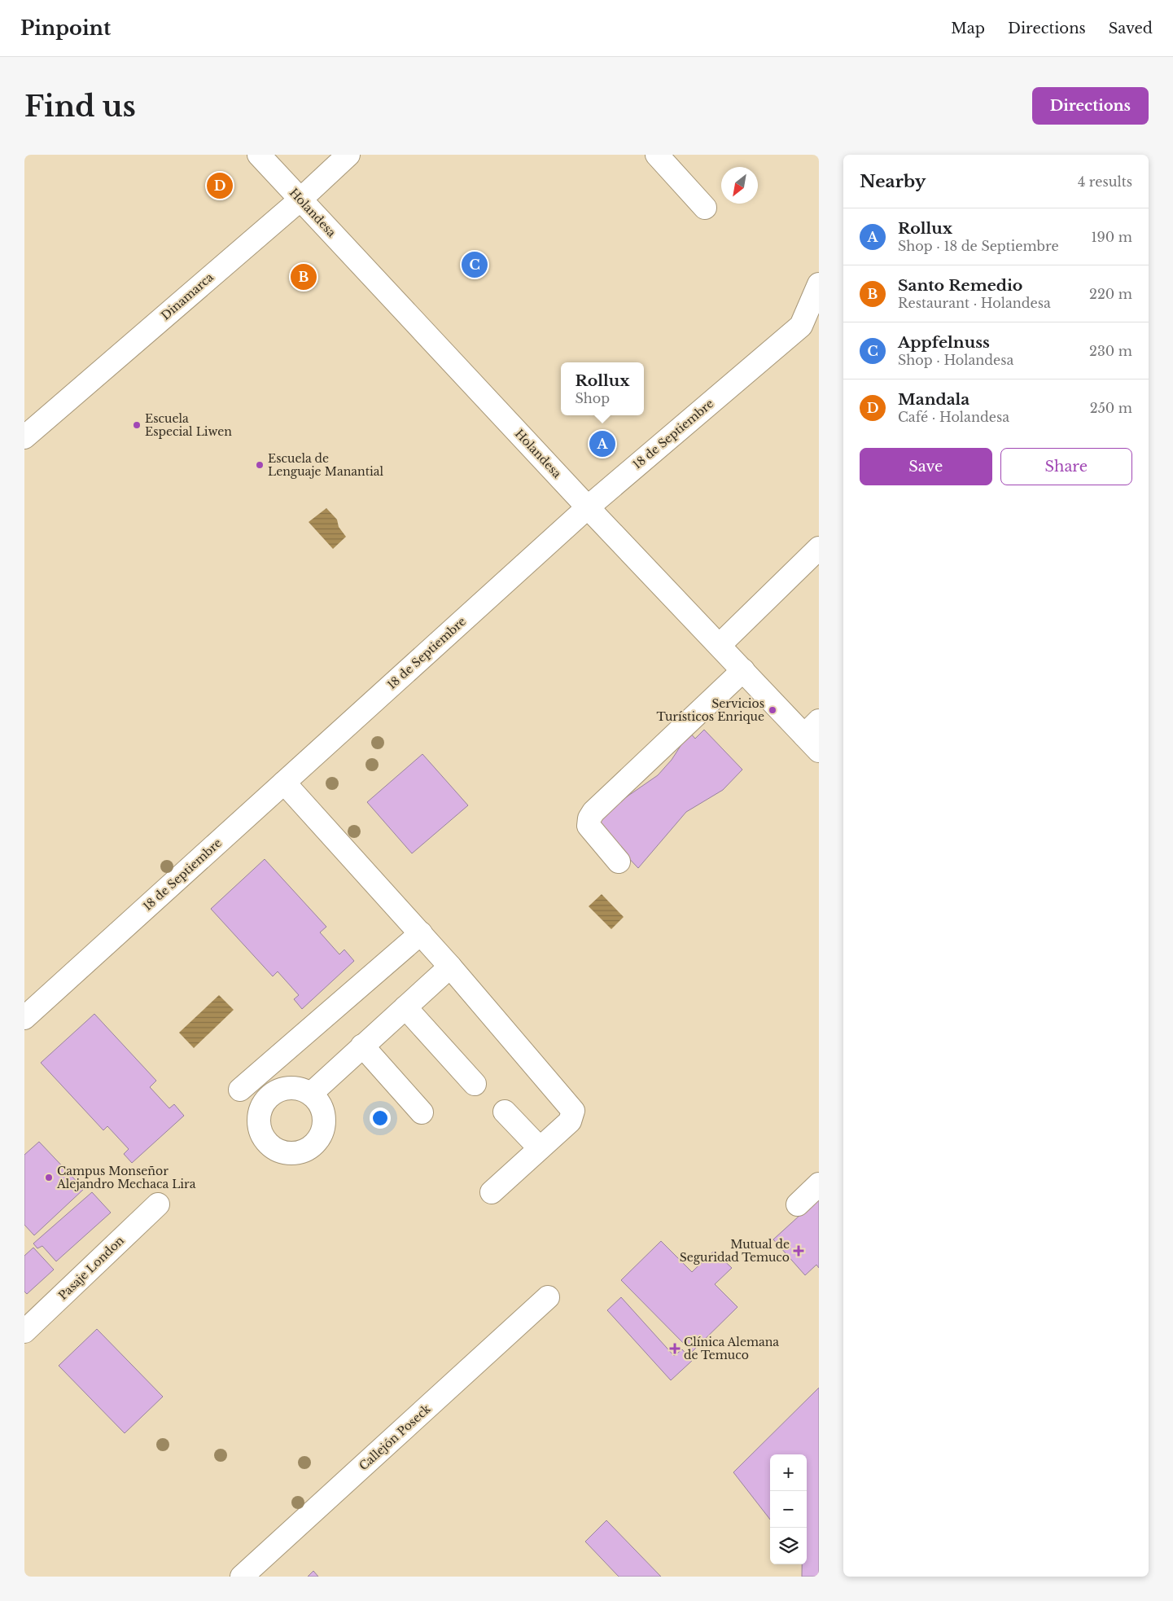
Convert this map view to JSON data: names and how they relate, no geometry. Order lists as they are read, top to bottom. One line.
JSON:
{"streets":{"street":["Holandesa","Dinamarca","18 de Septiembre","Pasaje London","Callejón Poseck"]},"crossings":[["Holandesa","Dinamarca"],["Holandesa","18 de Septiembre"]],"places":{"other":["Escuela Especial Liwen","Escuela de Lenguaje Manantial","Servicios Turísticos Enrique","Campus Monseñor Alejandro Mechaca Lira"],"health":["Mutual de Seguridad Temuco","Clínica Alemana de Temuco"]},"north":"bottom left","page":{"header":"Pinpoint","nav":["Map","Directions","Saved"],"buttons":["Directions",["Save","Share"]],"title":"Find us","heading":["Nearby","4 results"],"pins":["D","C","B","A"],"list":[{"mark":"A","name":"Rollux","note":"Shop · 18 de Septiembre","value":"190 m"},{"mark":"B","name":"Santo Remedio","note":"Restaurant · Holandesa","value":"220 m"},{"mark":"C","name":"Appfelnuss","note":"Shop · Holandesa","value":"230 m"},{"mark":"D","name":"Mandala","note":"Café · Holandesa","value":"250 m"}],"popup":["Rollux","Shop"],"map_buttons":["+","−"]}}
